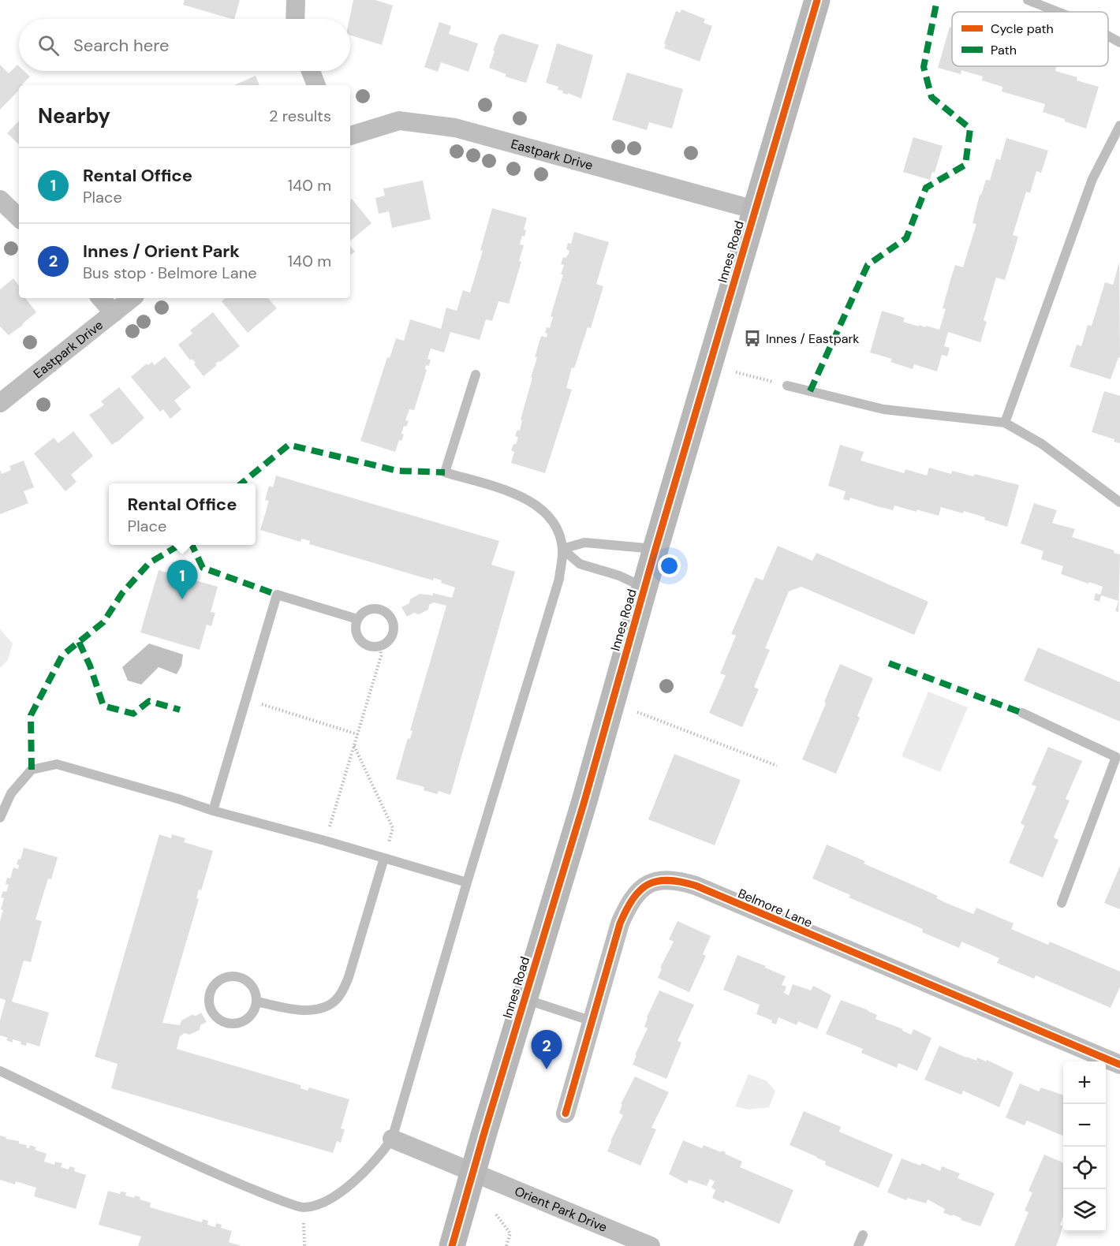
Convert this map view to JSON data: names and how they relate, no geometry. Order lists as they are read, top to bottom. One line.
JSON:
{"streets":{"street":["Eastpark Drive","Innes Road","Belmore Lane","Orient Park Drive"]},"crossings":[["Eastpark Drive","Innes Road"],["Innes Road","Orient Park Drive"]],"places":{"bus stop":["Innes / Eastpark"]},"legend":["Cycle path","Path"],"page":{"search":"Search here","heading":["Nearby","2 results"],"list":[{"mark":"1","name":"Rental Office","note":"Place","value":"140 m"},{"mark":"2","name":"Innes / Orient Park","note":"Bus stop · Belmore Lane","value":"140 m"}],"popup":["Rental Office","Place"],"pins":["1","2"],"map_buttons":["+","−"]}}
